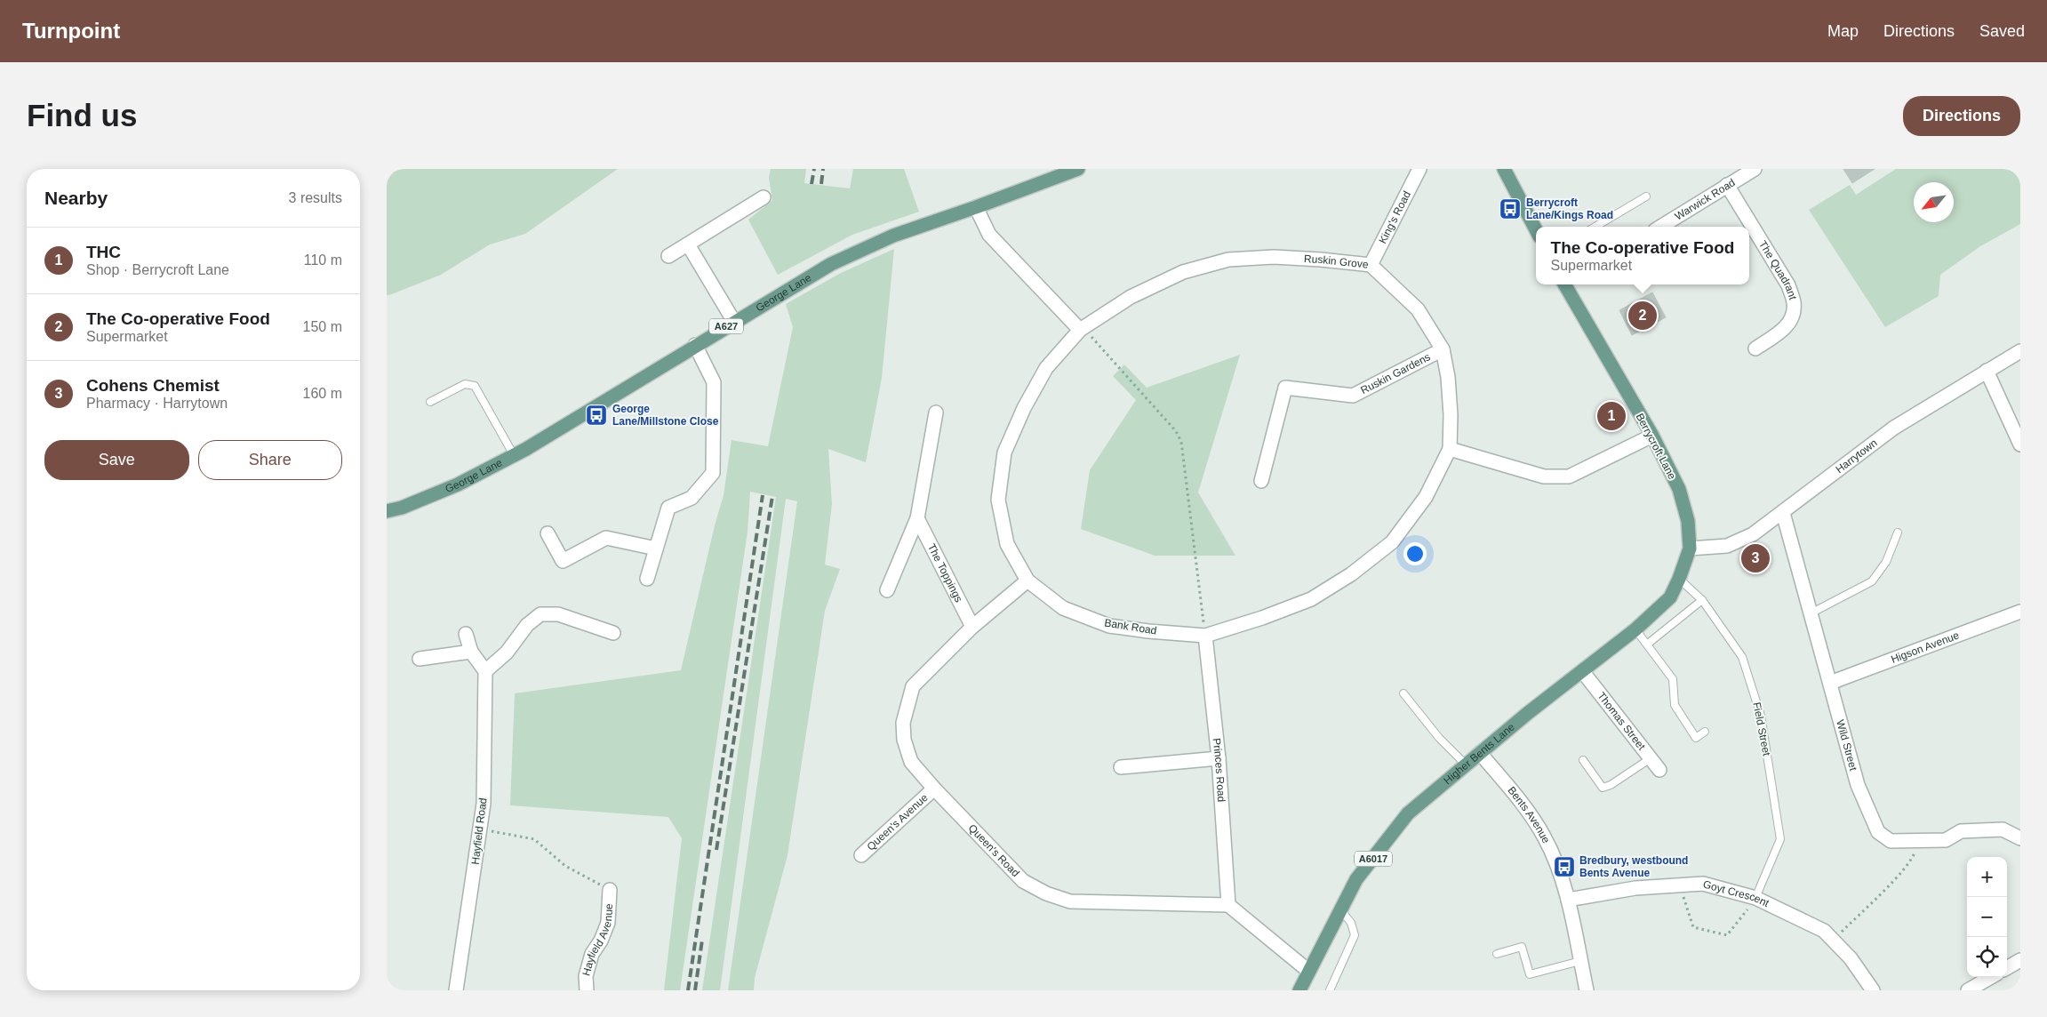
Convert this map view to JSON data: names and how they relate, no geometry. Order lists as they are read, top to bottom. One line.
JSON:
{"streets":{"main road":["George Lane","A627","Berrycroft Lane","Higher Bents Lane","A6017"],"street":["Warwick Road","King's Road","Ruskin Grove","The Quadrant","Ruskin Gardens","Harrytown","The Toppings","Bank Road","Higson Avenue","Thomas Street","Wild Street","Princes Road","Bents Avenue","Queen's Avenue","Hayfield Road","Queen's Road","Goyt Crescent","Hayfield Avenue"],"lane":["Field Street"]},"crossings":[["Warwick Road","The Quadrant"],["King's Road","Ruskin Grove"],["Ruskin Grove","Ruskin Gardens"],["Ruskin Grove","Bank Road"],["Berrycroft Lane","Harrytown"],["Berrycroft Lane","Higher Bents Lane"],["Harrytown","Wild Street"],["Harrytown","Higher Bents Lane"],["The Toppings","Queen's Road"],["Bank Road","Princes Road"],["Bank Road","Queen's Road"],["Higson Avenue","Wild Street"],["Thomas Street","Higher Bents Lane"],["Field Street","Higher Bents Lane"],["Field Street","Goyt Crescent"],["Higher Bents Lane","Bents Avenue"],["Princes Road","Queen's Road"],["Bents Avenue","Goyt Crescent"],["Queen's Avenue","Queen's Road"]],"places":{"bus stop":["Berrycroft Lane/Kings Road","George Lane/Millstone Close","Bredbury, westbound Bents Avenue"]},"north":"bottom left","page":{"header":"Turnpoint","nav":["Map","Directions","Saved"],"buttons":["Directions",["Save","Share"]],"title":"Find us","heading":["Nearby","3 results"],"list":[{"mark":"1","name":"THC","note":"Shop · Berrycroft Lane","value":"110 m"},{"mark":"2","name":"The Co-operative Food","note":"Supermarket","value":"150 m"},{"mark":"3","name":"Cohens Chemist","note":"Pharmacy · Harrytown","value":"160 m"}],"popup":["The Co-operative Food","Supermarket"],"pins":["2","1","3"],"map_buttons":["+","−"]}}
